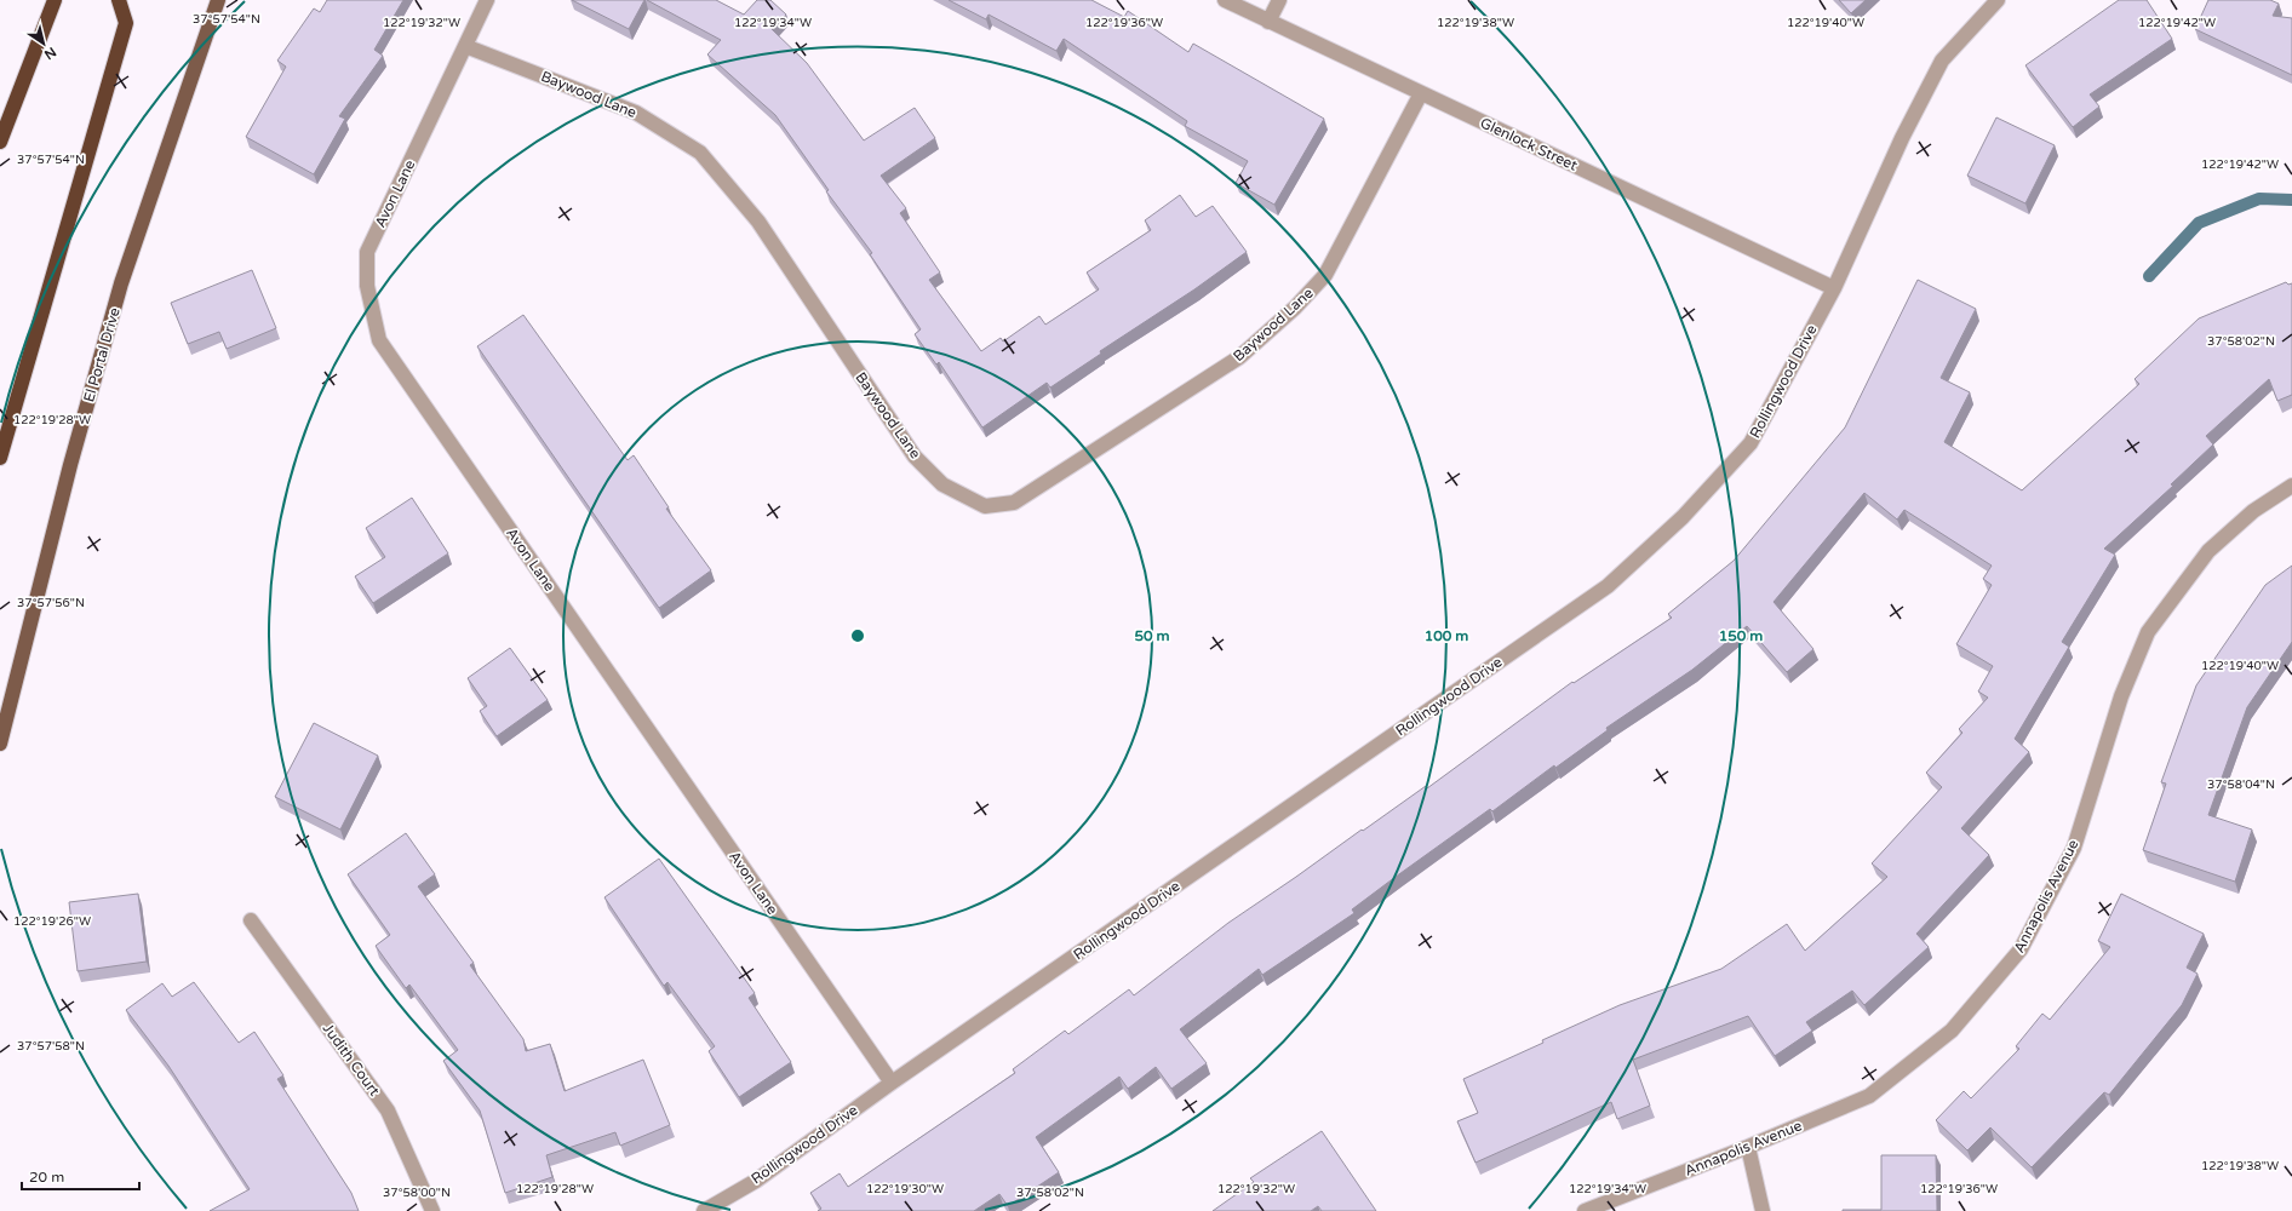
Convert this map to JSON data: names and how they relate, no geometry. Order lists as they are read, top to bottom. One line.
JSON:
{"streets":{"main road":["El Portal Drive"],"street":["Baywood Lane","Glenlock Street","Avon Lane","Rollingwood Drive","Annapolis Avenue","Judith Court"]},"crossings":[["Baywood Lane","Glenlock Street"],["Baywood Lane","Avon Lane"],["Glenlock Street","Rollingwood Drive"],["Avon Lane","Rollingwood Drive"]],"scale_bar":"20 m","north":"bottom right","coordinates":["37°57'54\"N","122°19'32\"W","122°19'38\"W","122°19'34\"W","122°19'36\"W","122°19'40\"W","122°19'42\"W","37°58'02\"N","122°19'28\"W","37°57'56\"N","37°58'04\"N","122°19'26\"W","37°57'58\"N","122°19'30\"W","37°58'00\"N"],"rings":["50 m","100 m","150 m"]}
